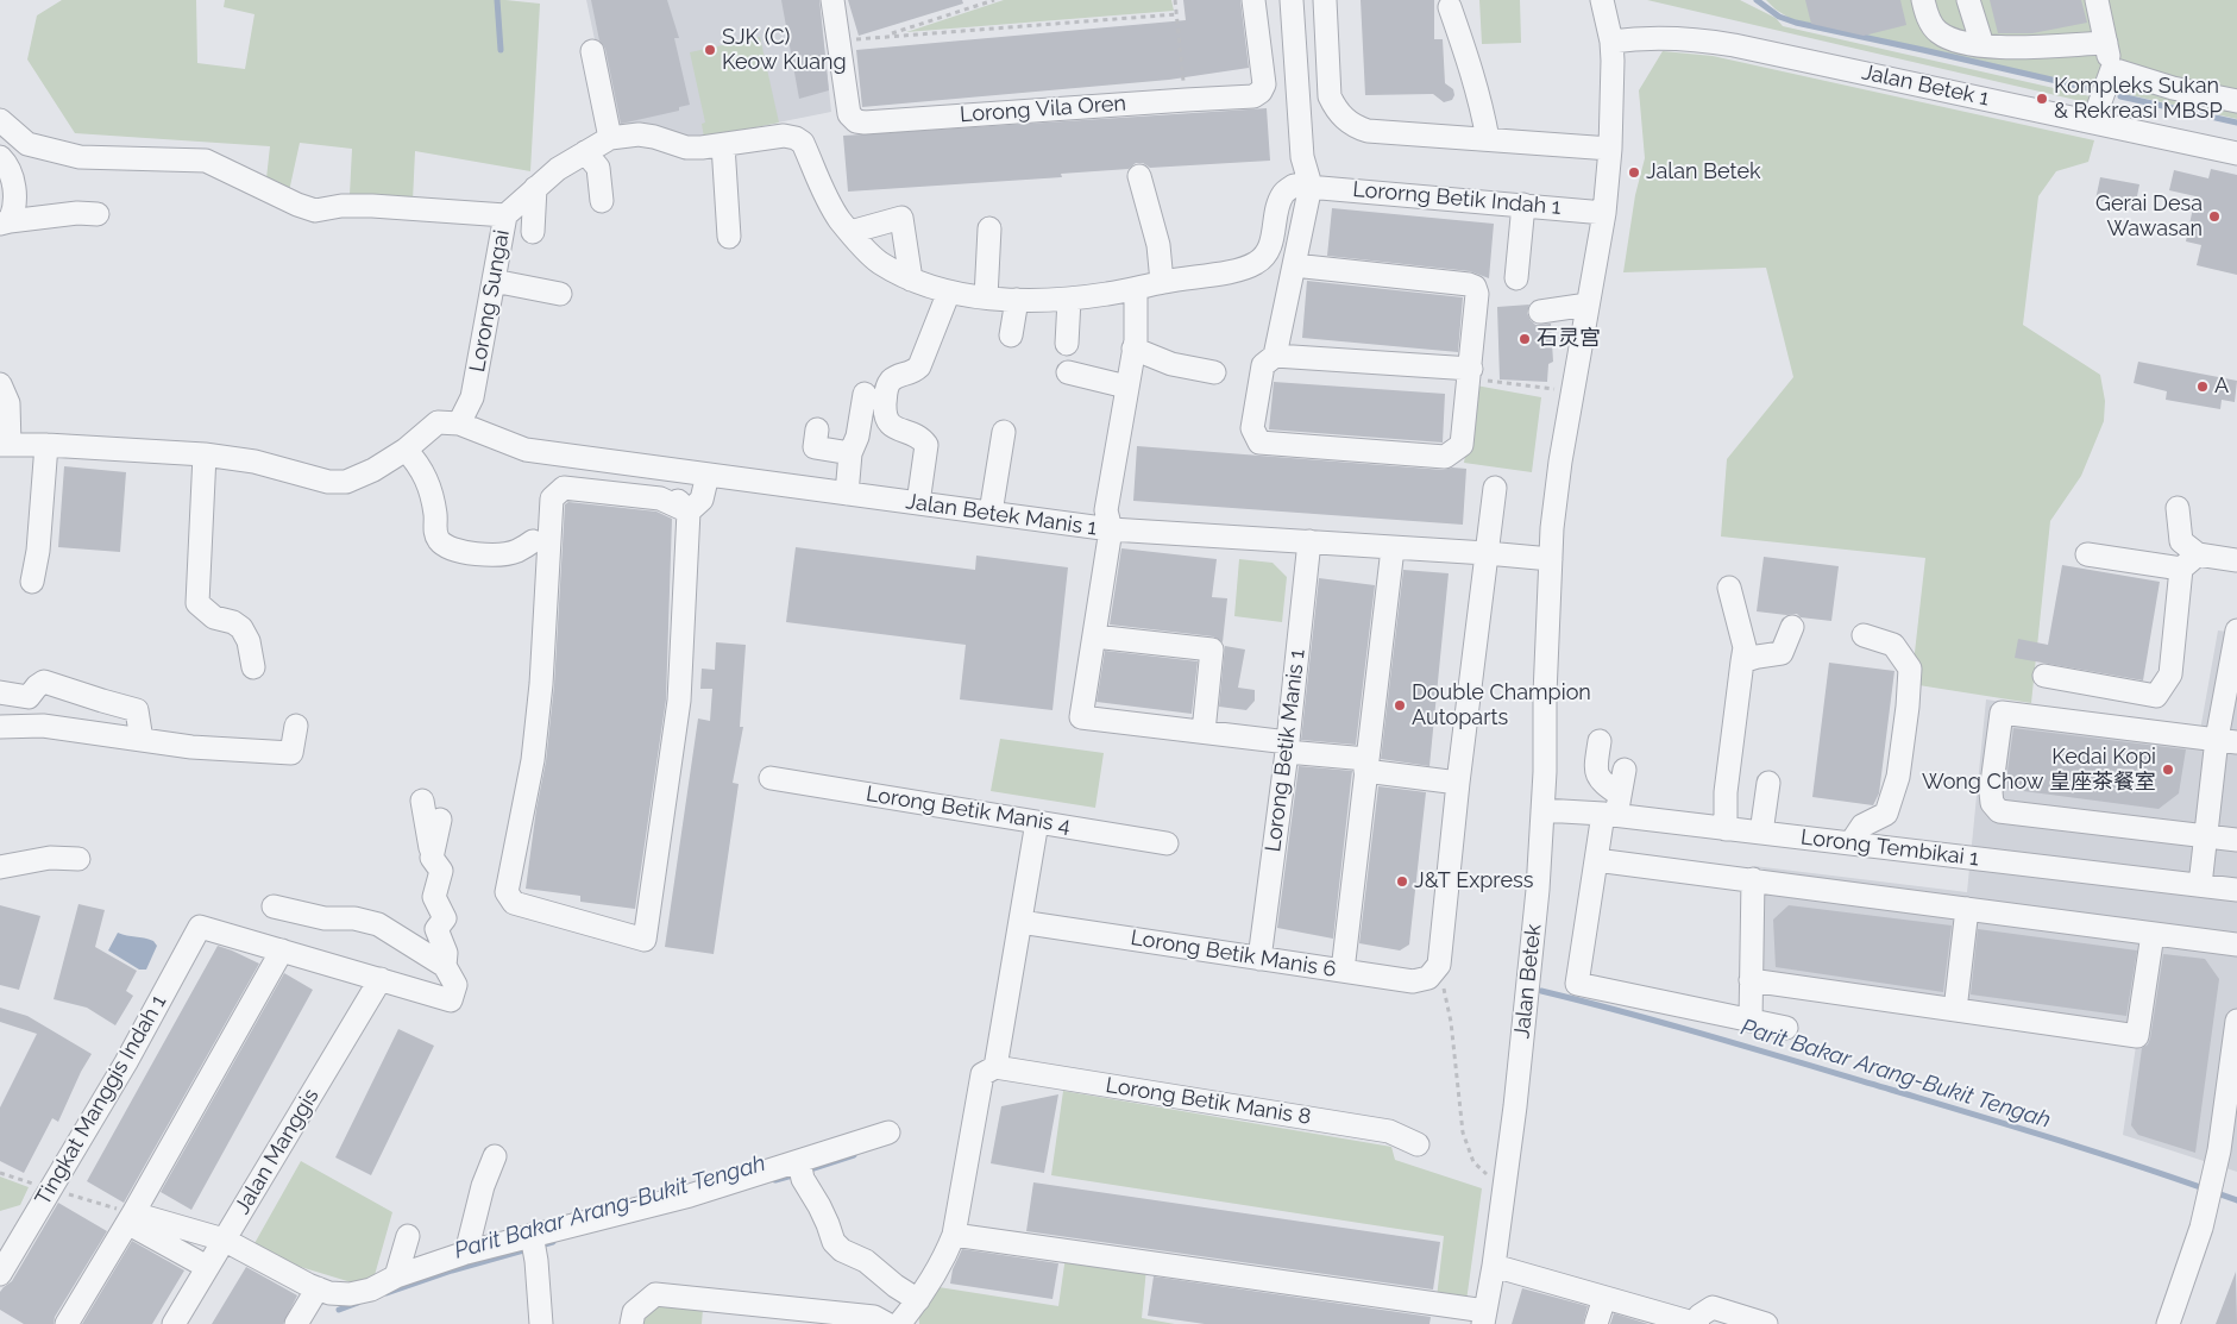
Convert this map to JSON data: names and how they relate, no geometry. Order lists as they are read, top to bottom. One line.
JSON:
{"streets":{"street":["Jalan Betek 1","Lorong Vila Oren","Lororng Betik Indah 1","Lorong Sungai","Jalan Betek Manis 1","Lorong Betik Manis 1","Lorong Betik Manis 4","Lorong Tembikai 1","Lorong Betik Manis 6","Jalan Betek","Tingkat Manggis Indah 1","Lorong Betik Manis 8","Jalan Manggis"]},"crossings":[["Jalan Betek 1","Jalan Betek"],["Lororng Betik Indah 1","Lorong Sungai"],["Lororng Betik Indah 1","Jalan Betek"],["Lorong Sungai","Jalan Betek Manis 1"],["Jalan Betek Manis 1","Lorong Betik Manis 1"],["Jalan Betek Manis 1","Jalan Betek"],["Lorong Betik Manis 1","Lorong Betik Manis 6"],["Lorong Tembikai 1","Jalan Betek"]],"water":["Parit Bakar Arang-Bukit Tengah"],"places":["SJK (C) Keow Kuang","Kompleks Sukan & Rekreasi MBSP","Jalan Betek","Gerai Desa Wawasan","石灵宫","A","Double Champion Autoparts","Kedai Kopi Wong Chow 皇座茶餐室","J&T Express"]}
